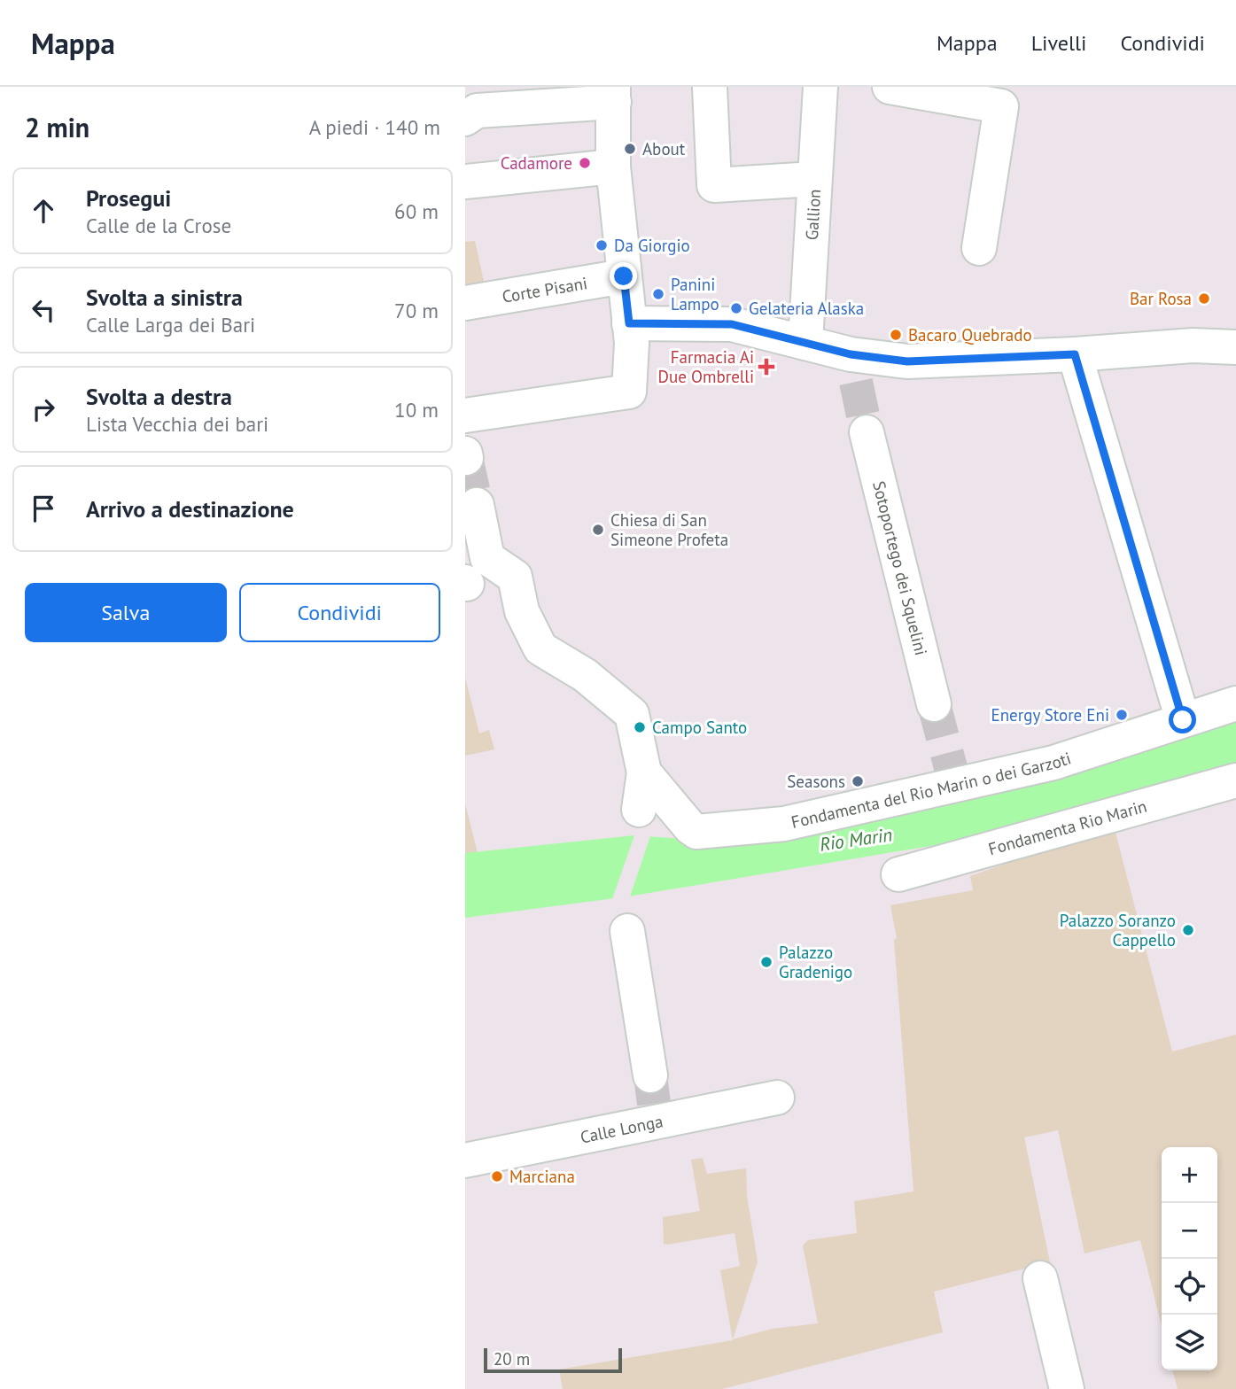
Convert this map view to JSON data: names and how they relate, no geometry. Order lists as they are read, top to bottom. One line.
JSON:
{"streets":{"street":["Gallion","Corte Pisani","Sotoportego dei Squelini","Fondamenta del Rio Marin o dei Garzoti","Fondamenta Rio Marin","Calle Longa"]},"water":["Rio Marin"],"places":{"other":["About","Cadamore","Da Giorgio","Panini Lampo","Bar Rosa","Gelateria Alaska","Bacaro Quebrado","Chiesa di San Simeone Profeta","Energy Store Eni","Campo Santo","Seasons","Palazzo Soranzo Cappello","Palazzo Gradenigo","Marciana"],"health":["Farmacia Ai Due Ombrelli"]},"scale_bar":"20 m","page":{"header":"Mappa","nav":["Mappa","Livelli","Condividi"],"heading":["2 min","A piedi · 140 m"],"list":[["Prosegui","Calle de la Crose","60 m"],["Svolta a sinistra","Calle Larga dei Bari","70 m"],["Svolta a destra","Lista Vecchia dei bari","10 m"],"Arrivo a destinazione"],"buttons":["Salva","Condividi"],"map_buttons":["+","−"],"scale":"20 m"}}
